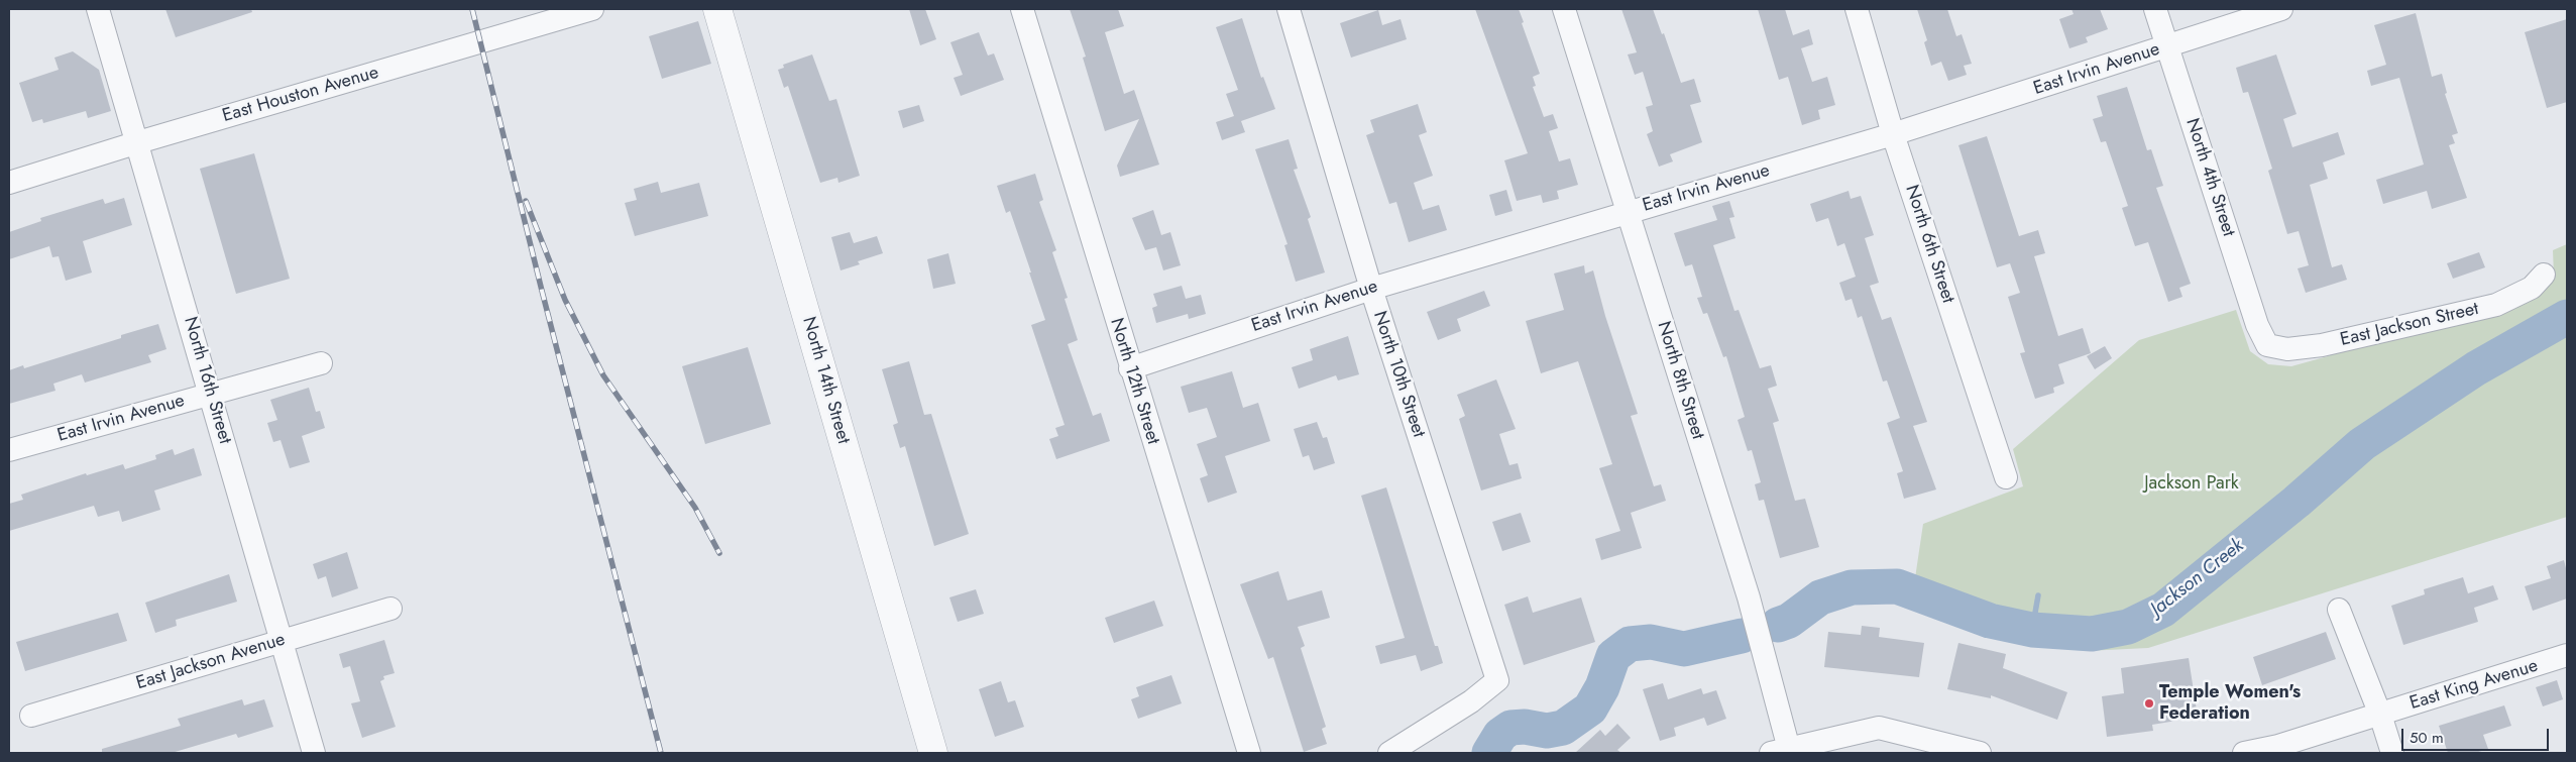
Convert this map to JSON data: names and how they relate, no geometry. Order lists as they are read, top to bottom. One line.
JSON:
{"streets":{"street":["East Irvin Avenue","East Houston Avenue","North 4th Street","North 6th Street","East Jackson Street","North 10th Street","North 16th Street","North 14th Street","North 8th Street","North 12th Street","East Jackson Avenue","East King Avenue"]},"crossings":[["East Irvin Avenue","North 4th Street"],["East Irvin Avenue","North 6th Street"],["East Irvin Avenue","North 10th Street"],["East Irvin Avenue","North 16th Street"],["East Irvin Avenue","North 8th Street"],["East Irvin Avenue","North 12th Street"],["East Houston Avenue","North 16th Street"],["North 4th Street","East Jackson Street"],["North 16th Street","East Jackson Avenue"]],"water":["Jackson Creek"],"parks":["Jackson Park"],"places":["Temple Women's Federation"],"scale_bar":"50 m"}
